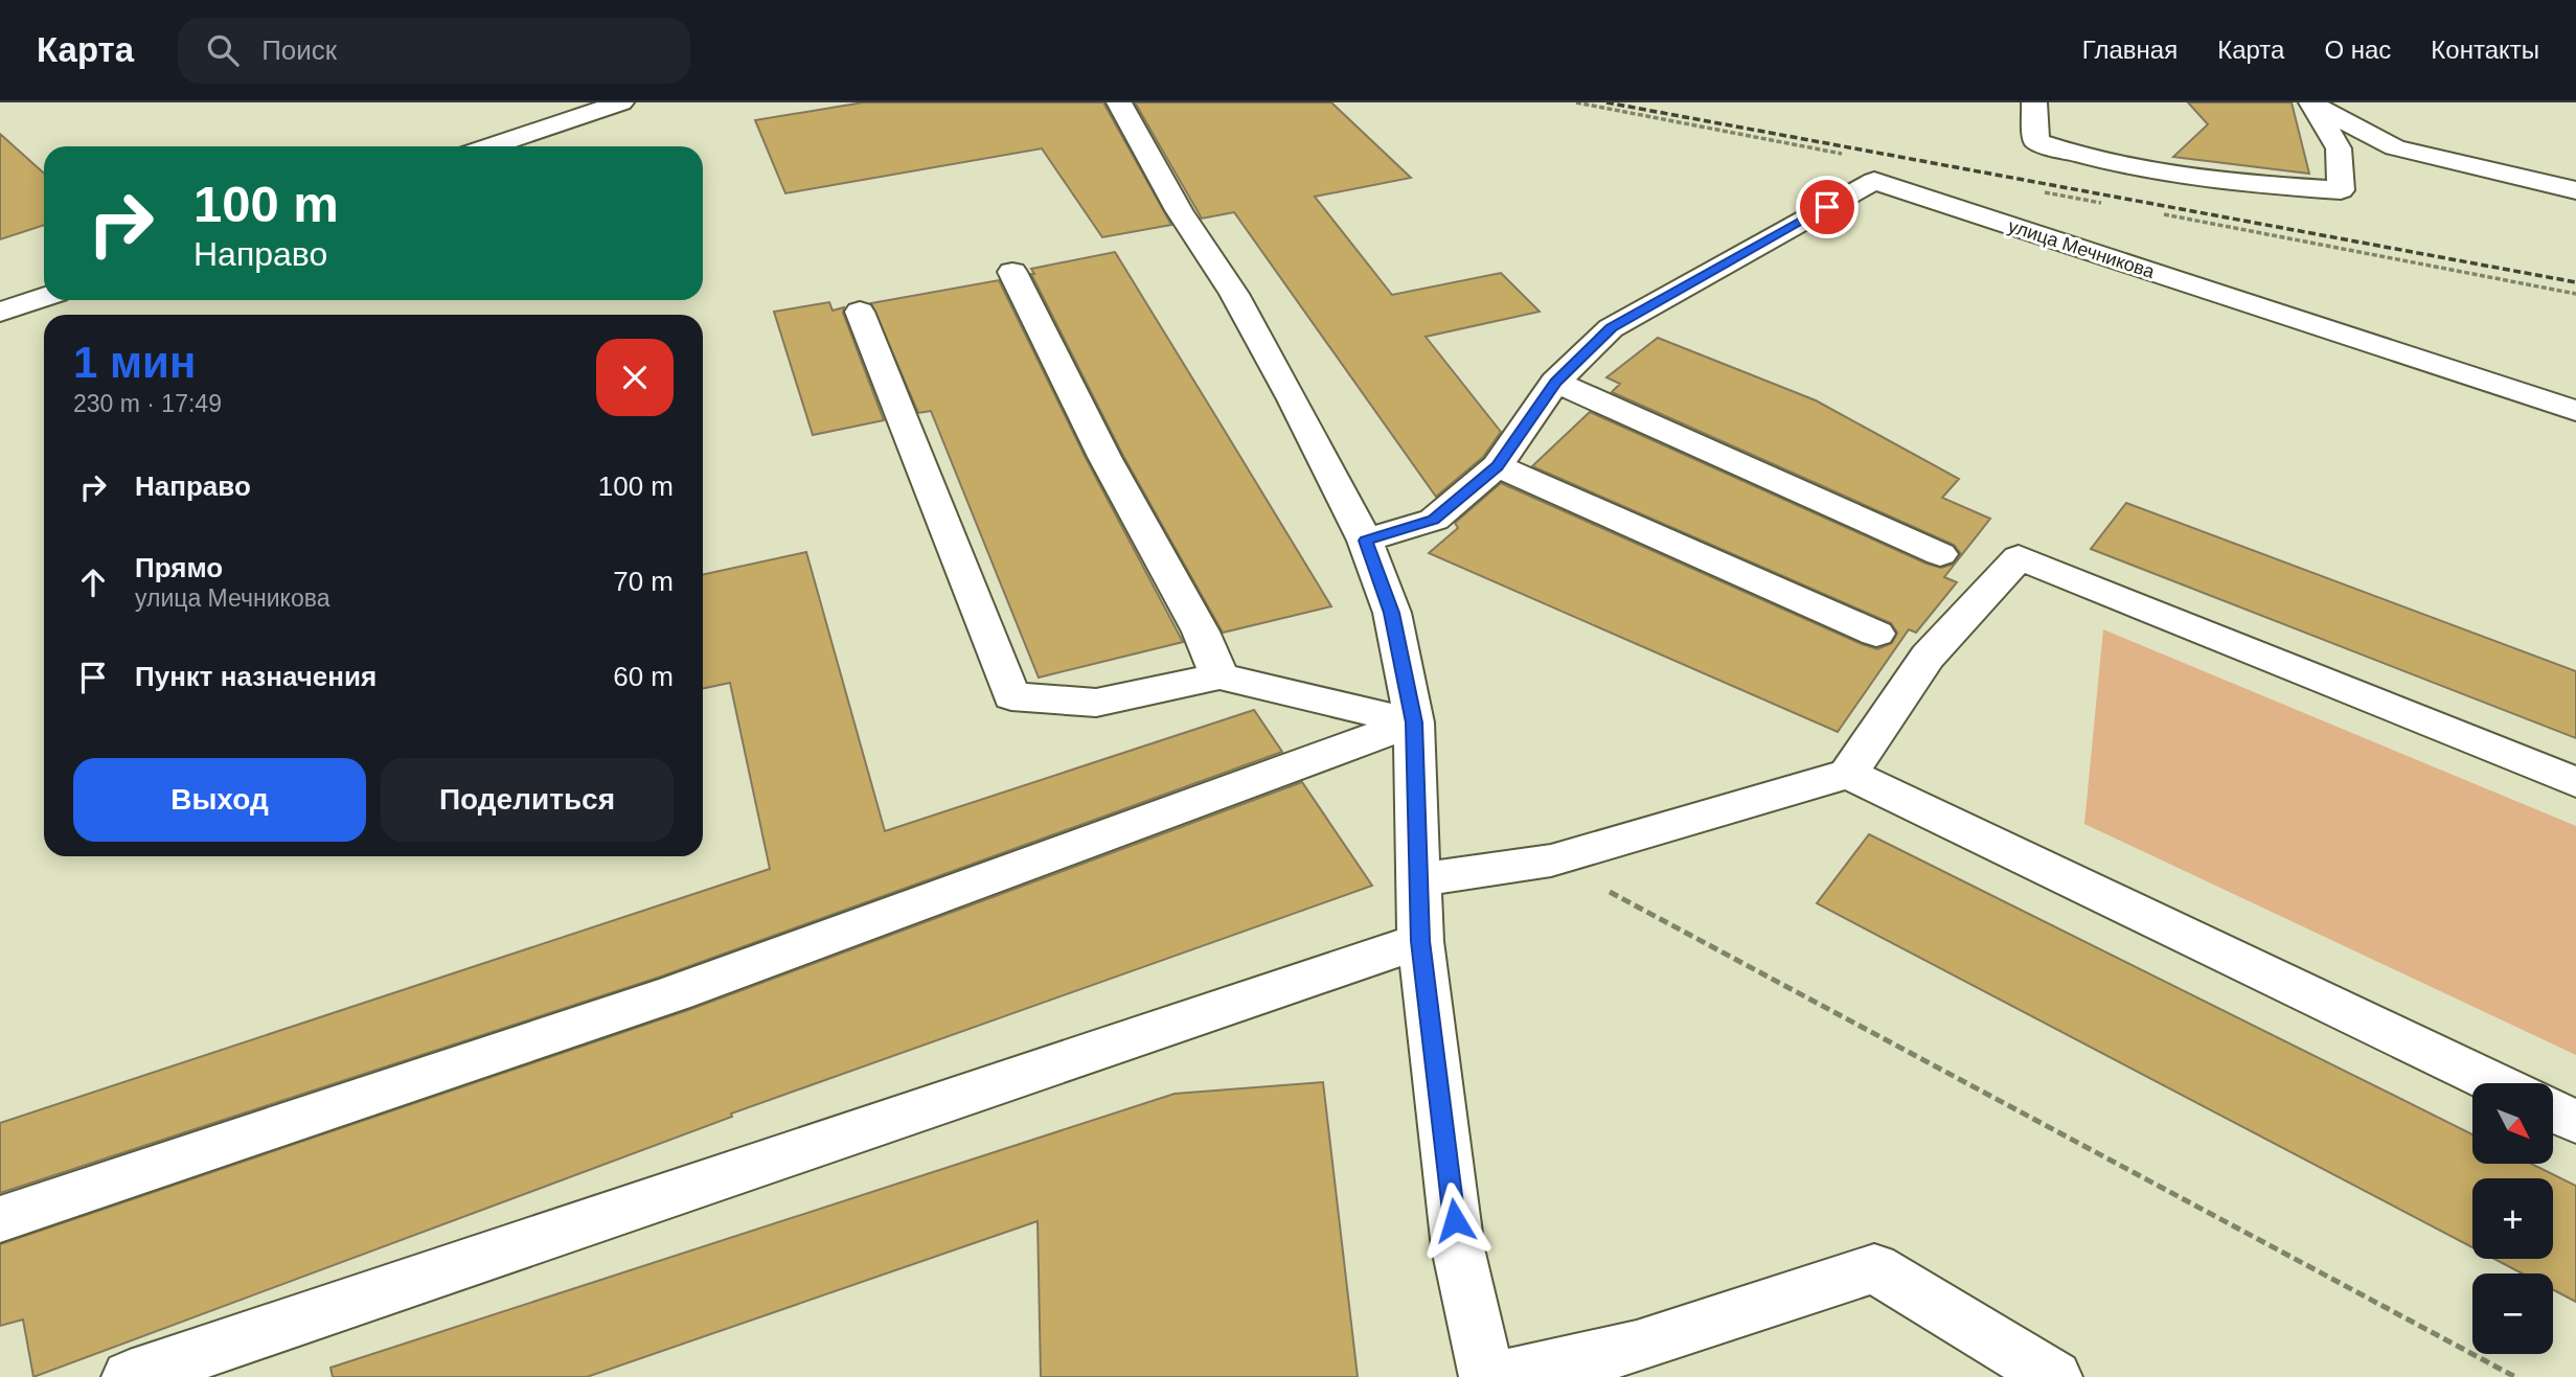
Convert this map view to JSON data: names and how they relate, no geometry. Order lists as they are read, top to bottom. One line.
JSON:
{"streets":{"street":["улица Мечникова"]},"north":"bottom right","page":{"header":"Карта","search":"Поиск","nav":["Главная","Карта","О нас","Контакты"],"turn":["100 m","Направо"],"heading":["1 мин","230 m · 17:49"],"list":[{"name":"Направо","value":"100 m"},{"name":"Прямо","note":"улица Мечникова","value":"70 m"},{"name":"Пункт назначения","value":"60 m"}],"buttons":["Выход","Поделиться"],"map_buttons":["+","−"]}}
